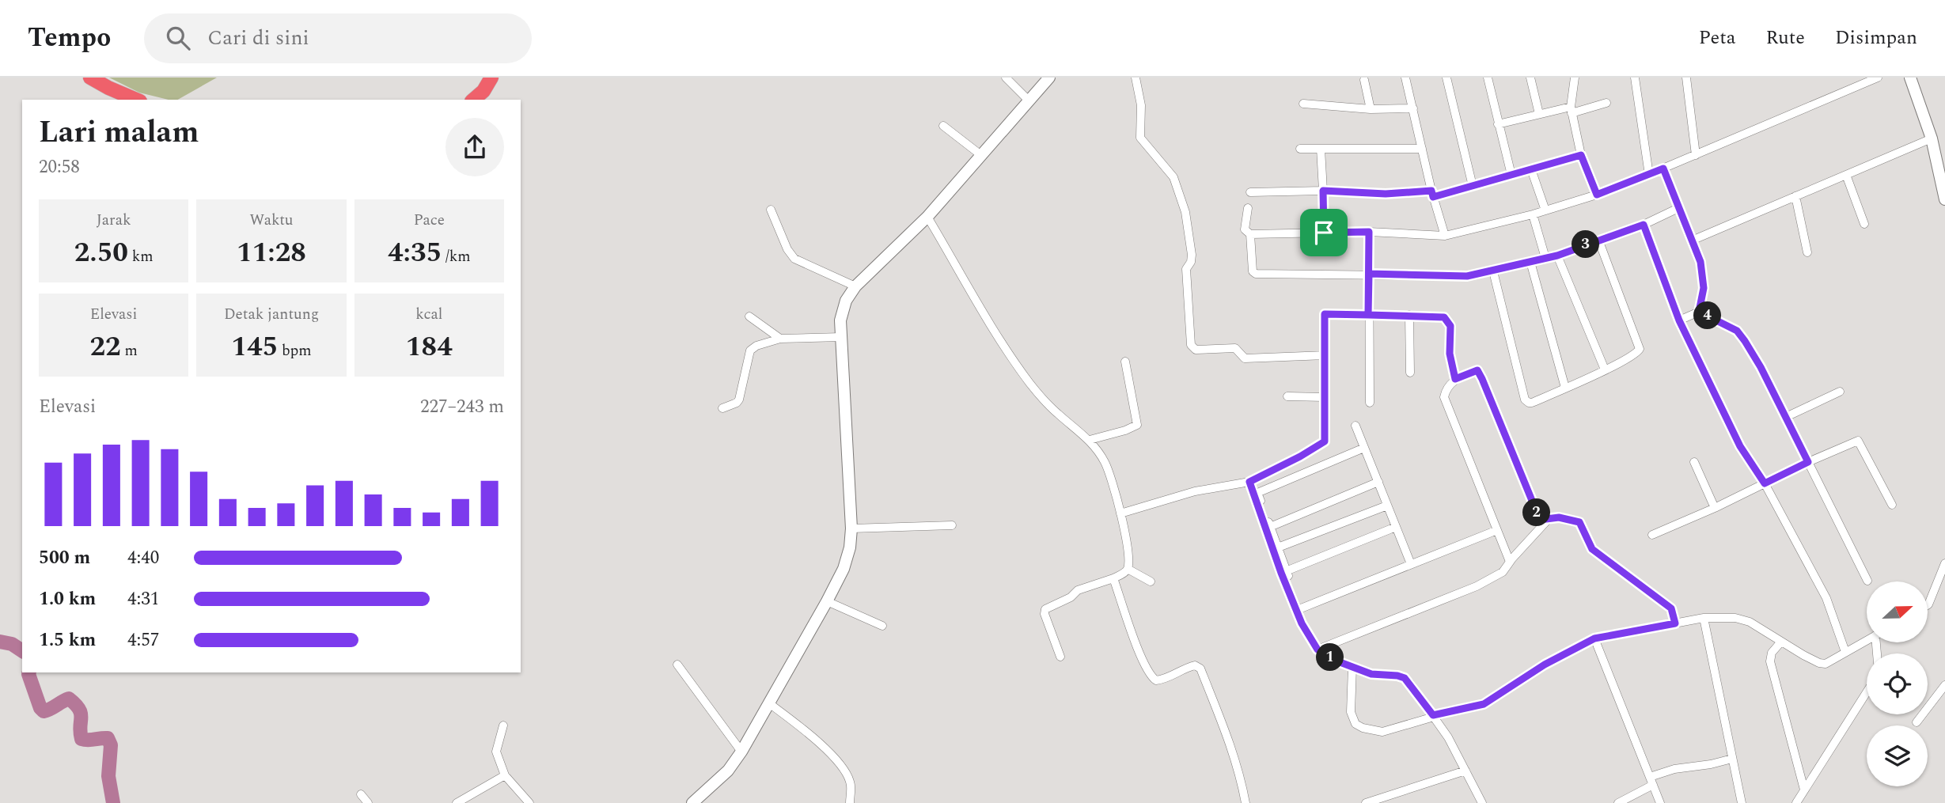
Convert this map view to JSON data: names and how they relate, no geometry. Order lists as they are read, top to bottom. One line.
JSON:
{"north":"right","page":{"header":"Tempo","search":"Cari di sini","nav":["Peta","Rute","Disimpan"],"heading":["Lari malam","20:58"],"stats":[["Jarak","2.50 km"],["Waktu","11:28"],["Pace","4:35 /km"],["Elevasi","22 m"],["Detak jantung","145 bpm"],["kcal","184"]],"pins":["3","4","2","1"],"chart":["Elevasi","227–243 m"],"list":[{"name":"500 m","note":"4:40"},{"name":"1.0 km","note":"4:31"},{"name":"1.5 km","note":"4:57"}]}}
